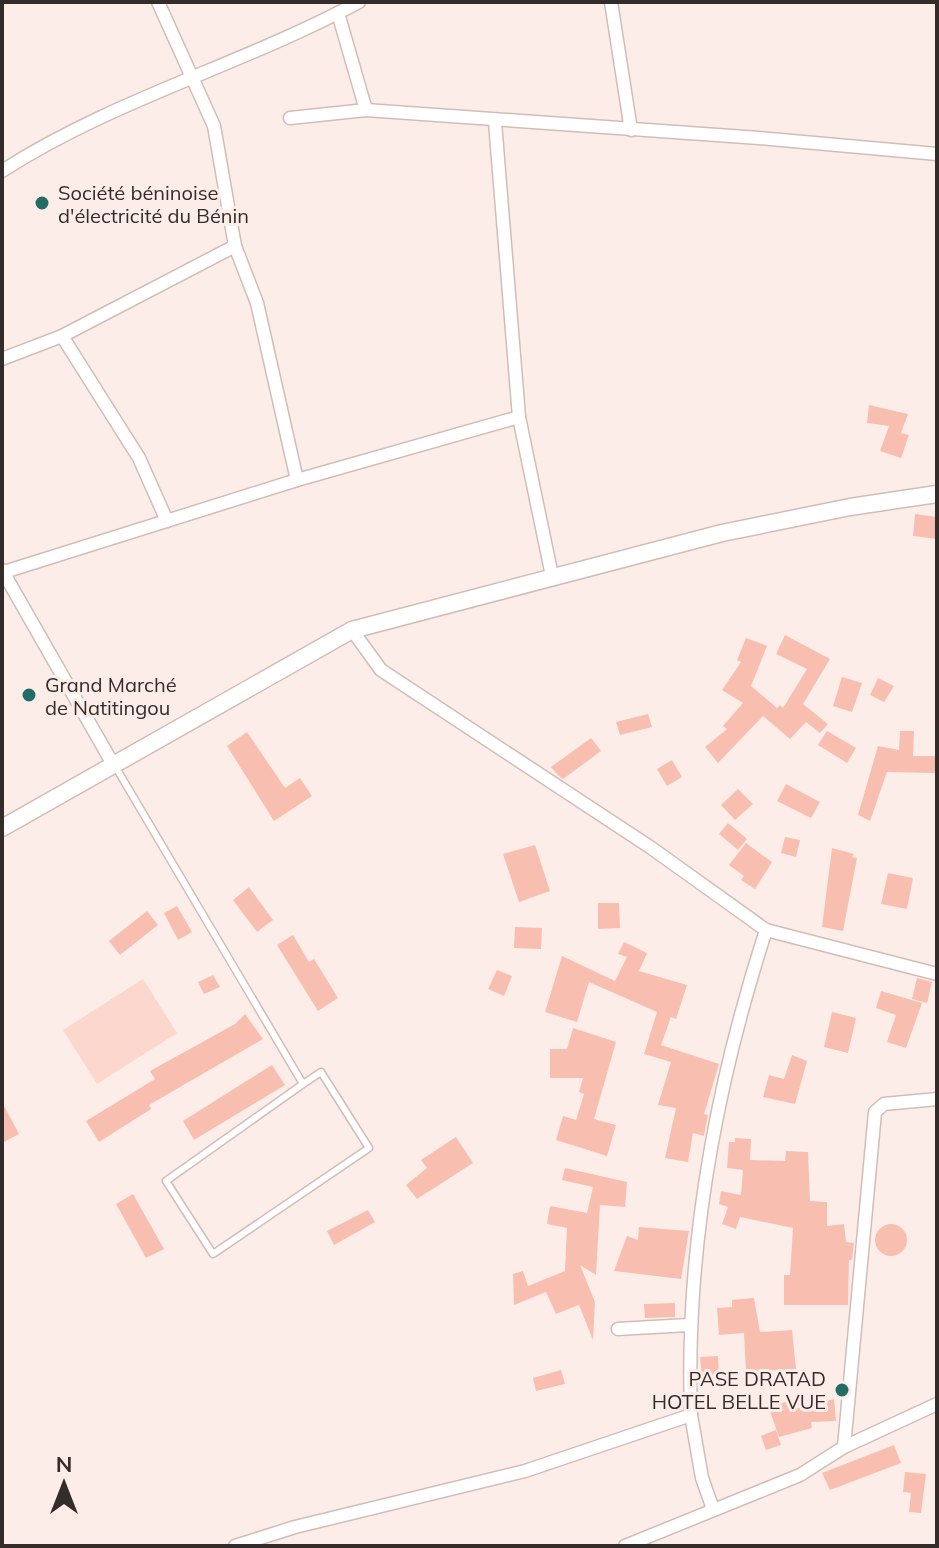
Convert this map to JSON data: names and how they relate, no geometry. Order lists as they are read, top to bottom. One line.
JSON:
{"places":["Société béninoise d'électricité du Bénin","Grand Marché de Natitingou","PASE DRATAD HOTEL BELLE VUE"],"north":"top"}
